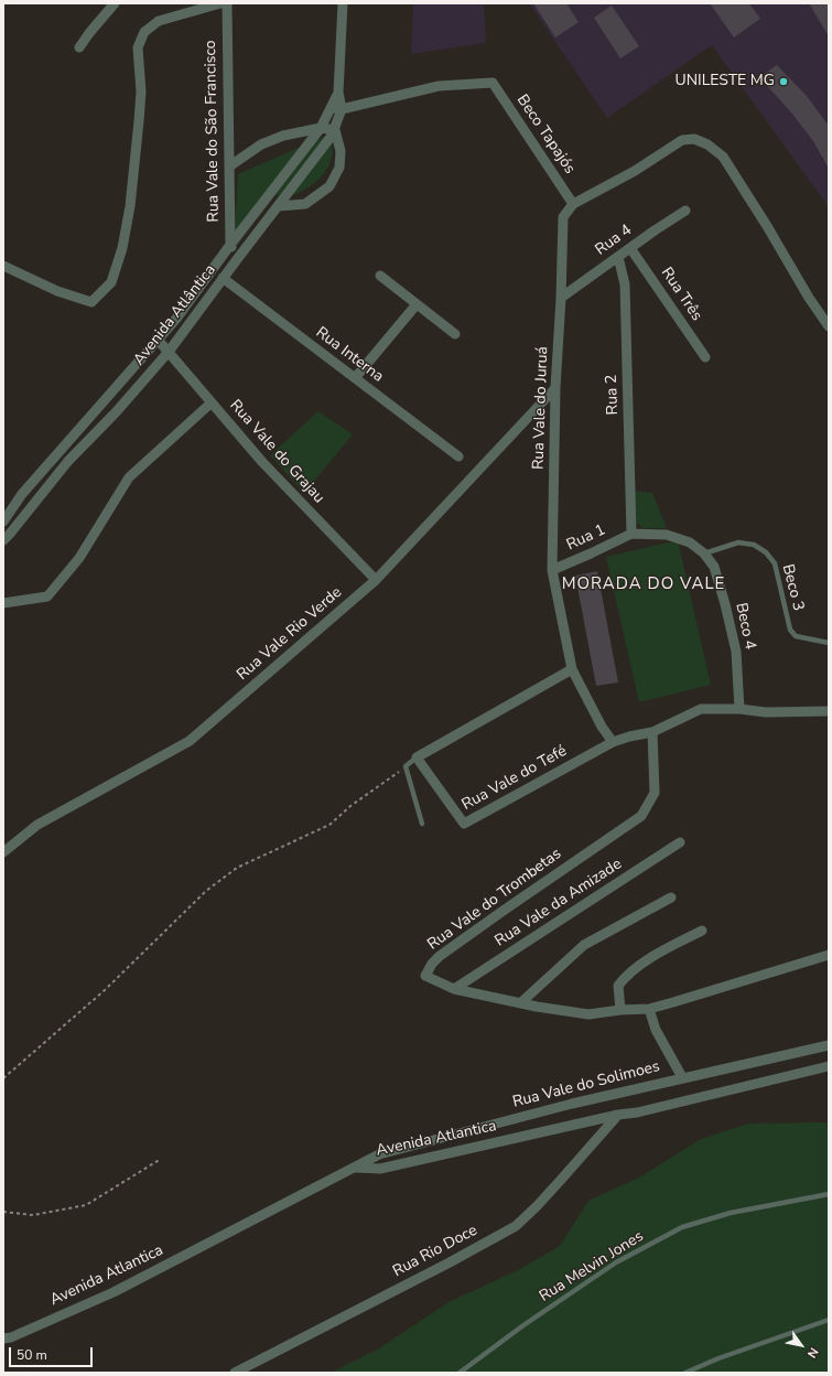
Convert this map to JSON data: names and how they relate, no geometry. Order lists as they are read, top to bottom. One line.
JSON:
{"streets":{"street":["Rua Vale do São Francisco","Beco Tapajós","Rua 4","Rua Três","Avenida Atlântica","Rua Interna","Rua 2","Rua Vale do Juruá","Rua Vale do Grajau","Rua 1","Beco 4","Rua Vale Rio Verde","Rua Vale do Tefé","Rua Vale do Trombetas","Rua Vale da Amizade","Rua Vale do Solimoes","Avenida Atlantica","Rua Rio Doce"],"lane":["Beco 3","Rua Melvin Jones"]},"crossings":[["Rua Vale do São Francisco","Avenida Atlântica"],["Beco Tapajós","Avenida Atlântica"],["Beco Tapajós","Rua Vale do Juruá"],["Rua 4","Rua Três"],["Rua 4","Rua 2"],["Rua 4","Rua Vale do Juruá"],["Avenida Atlântica","Rua Interna"],["Avenida Atlântica","Rua Vale do Grajau"],["Rua 2","Rua 1"],["Rua 2","Beco 4"],["Rua Vale do Juruá","Rua 1"],["Rua Vale do Juruá","Rua Vale Rio Verde"],["Rua Vale do Juruá","Rua Vale do Tefé"],["Rua Vale do Grajau","Rua Vale Rio Verde"],["Rua 1","Beco 4"],["Beco 3","Beco 4"],["Beco 4","Rua Vale do Tefé"],["Rua Vale do Tefé","Rua Vale do Trombetas"],["Rua Vale do Trombetas","Rua Vale da Amizade"],["Rua Vale do Solimoes","Avenida Atlantica"],["Avenida Atlantica","Rua Rio Doce"]],"districts":["MORADA DO VALE"],"places":["UNILESTE MG"],"scale_bar":"50 m","north":"bottom right"}
